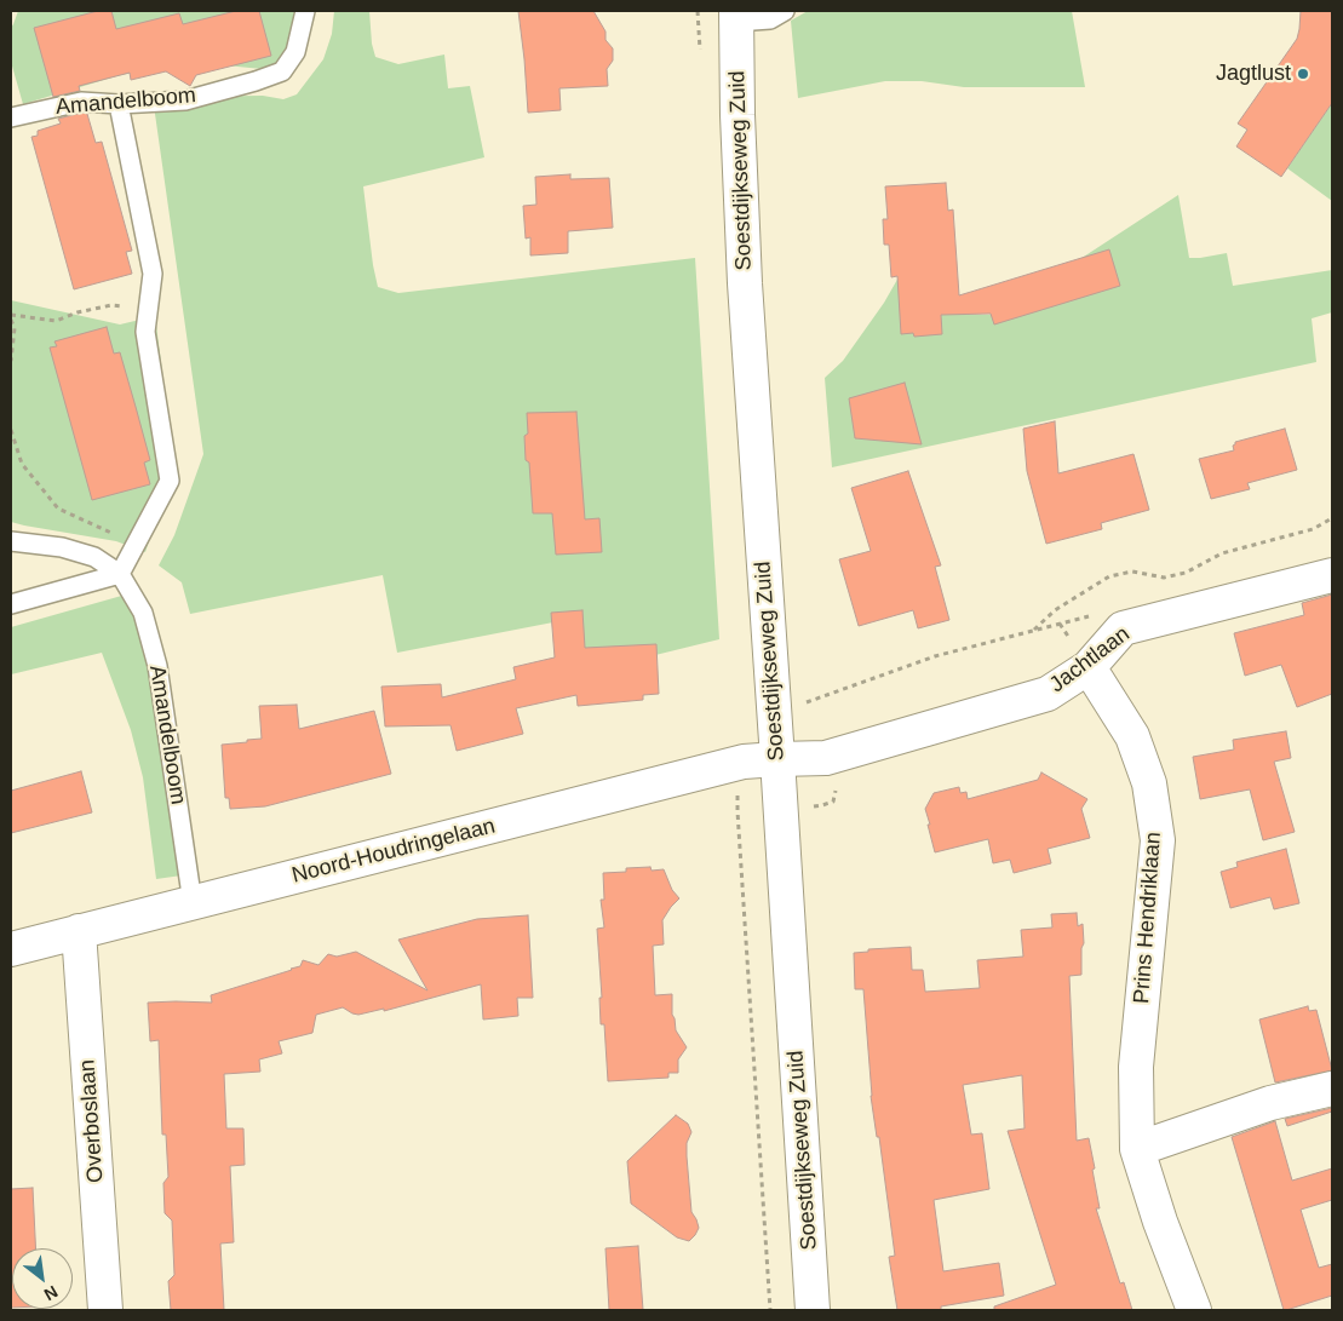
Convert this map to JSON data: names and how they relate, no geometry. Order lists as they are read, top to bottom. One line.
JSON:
{"streets":{"street":["Soestdijkseweg Zuid","Jachtlaan","Noord-Houdringelaan","Prins Hendriklaan","Overboslaan"],"lane":["Amandelboom"]},"crossings":[["Amandelboom","Noord-Houdringelaan"],["Soestdijkseweg Zuid","Jachtlaan"],["Soestdijkseweg Zuid","Noord-Houdringelaan"],["Jachtlaan","Noord-Houdringelaan"],["Jachtlaan","Prins Hendriklaan"],["Noord-Houdringelaan","Overboslaan"]],"places":["Jagtlust"],"north":"bottom right"}
